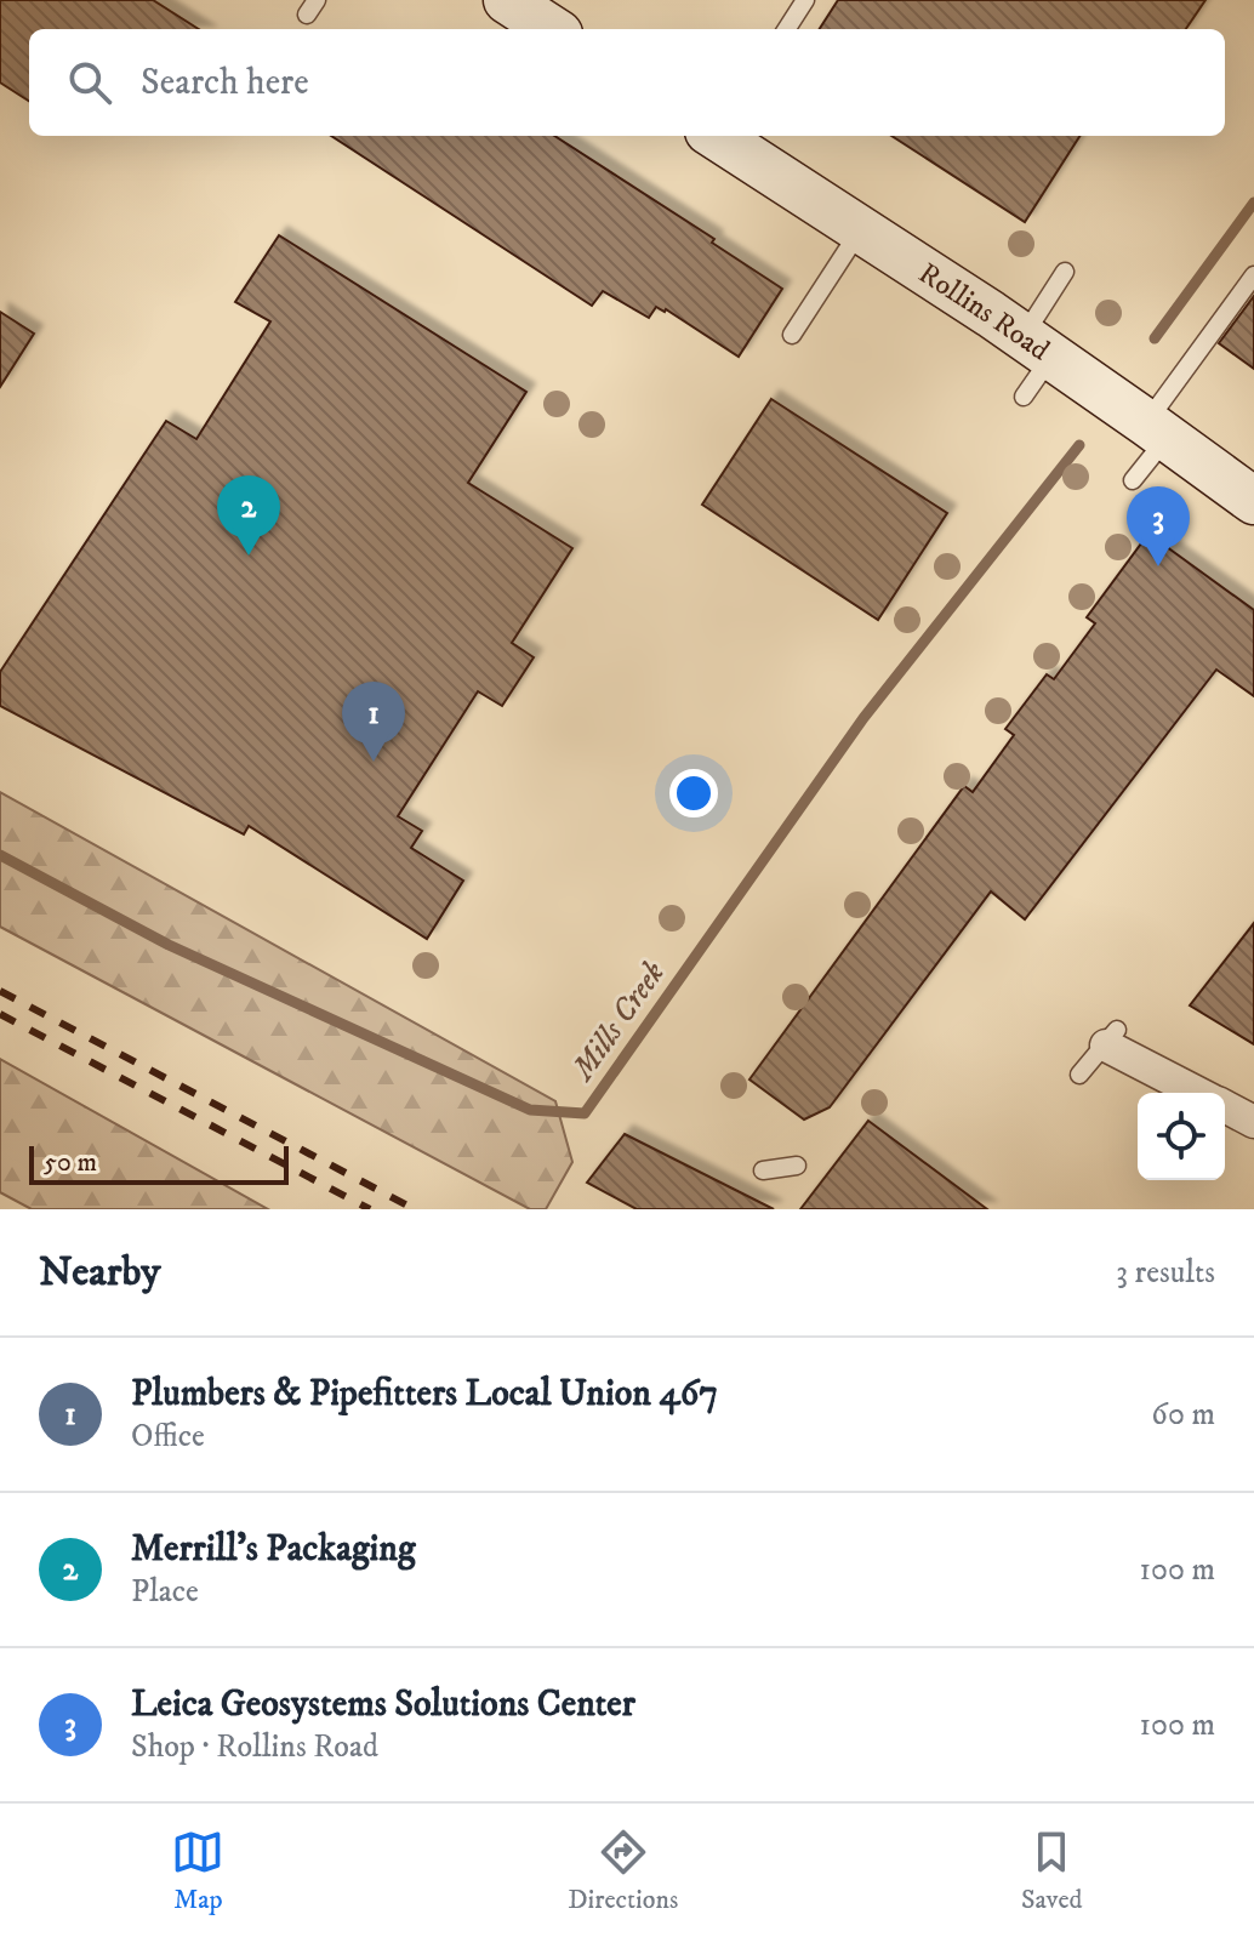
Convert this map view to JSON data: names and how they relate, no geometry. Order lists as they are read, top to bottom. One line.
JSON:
{"streets":{"main road":["Rollins Road"]},"water":["Mills Creek"],"scale_bar":"50 m","page":{"search":"Search here","pins":["2","3","1"],"scale":"50 m","heading":["Nearby","3 results"],"list":[{"mark":"1","name":"Plumbers & Pipefitters Local Union 467","note":"Office","value":"60 m"},{"mark":"2","name":"Merrill’s Packaging","note":"Place","value":"100 m"},{"mark":"3","name":"Leica Geosystems Solutions Center","note":"Shop · Rollins Road","value":"100 m"}],"nav":["Map","Directions","Saved"]}}
